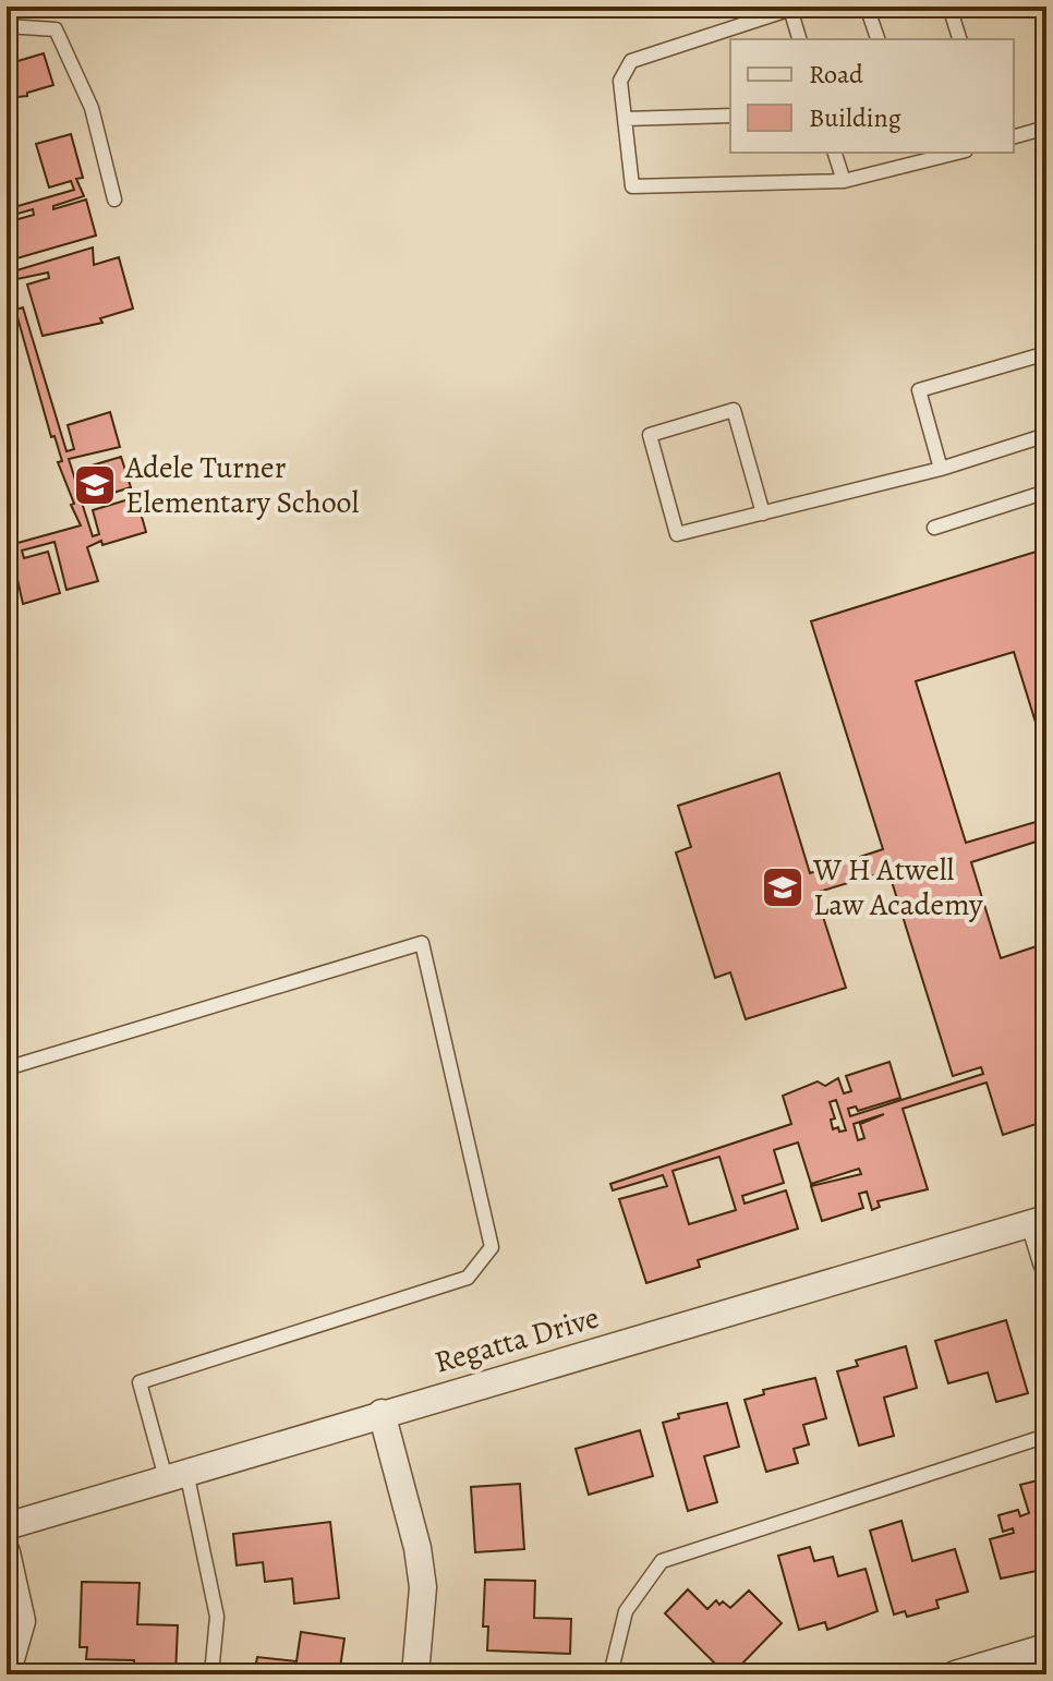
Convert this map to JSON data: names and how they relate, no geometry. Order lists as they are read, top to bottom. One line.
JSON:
{"streets":{"street":["Regatta Drive"]},"places":{"school or university":["Adele Turner Elementary School","W H Atwell Law Academy"]},"legend":["Road","Building"]}
